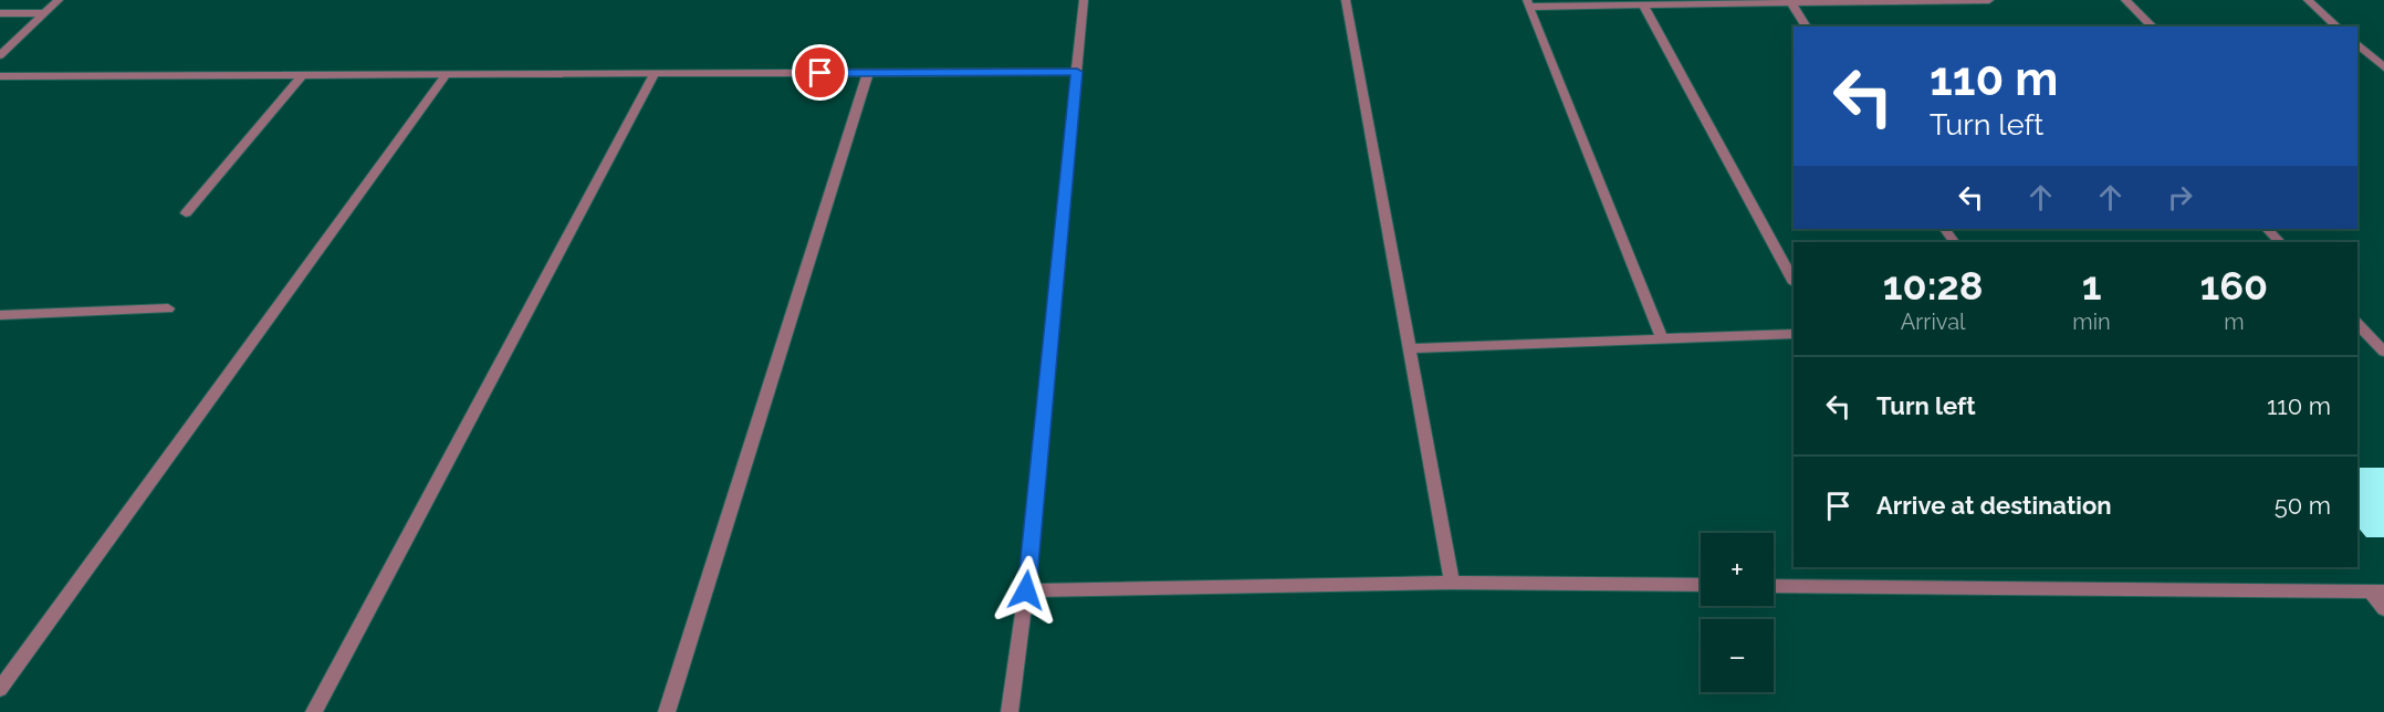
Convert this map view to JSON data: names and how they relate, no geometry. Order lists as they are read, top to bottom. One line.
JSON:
{"page":{"turn":["110 m","Turn left"],"eta":["10:28","Arrival","1","min","160","m"],"list":[{"name":"Turn left","value":"110 m"},{"name":"Arrive at destination","value":"50 m"}],"map_buttons":["+","−"]}}
